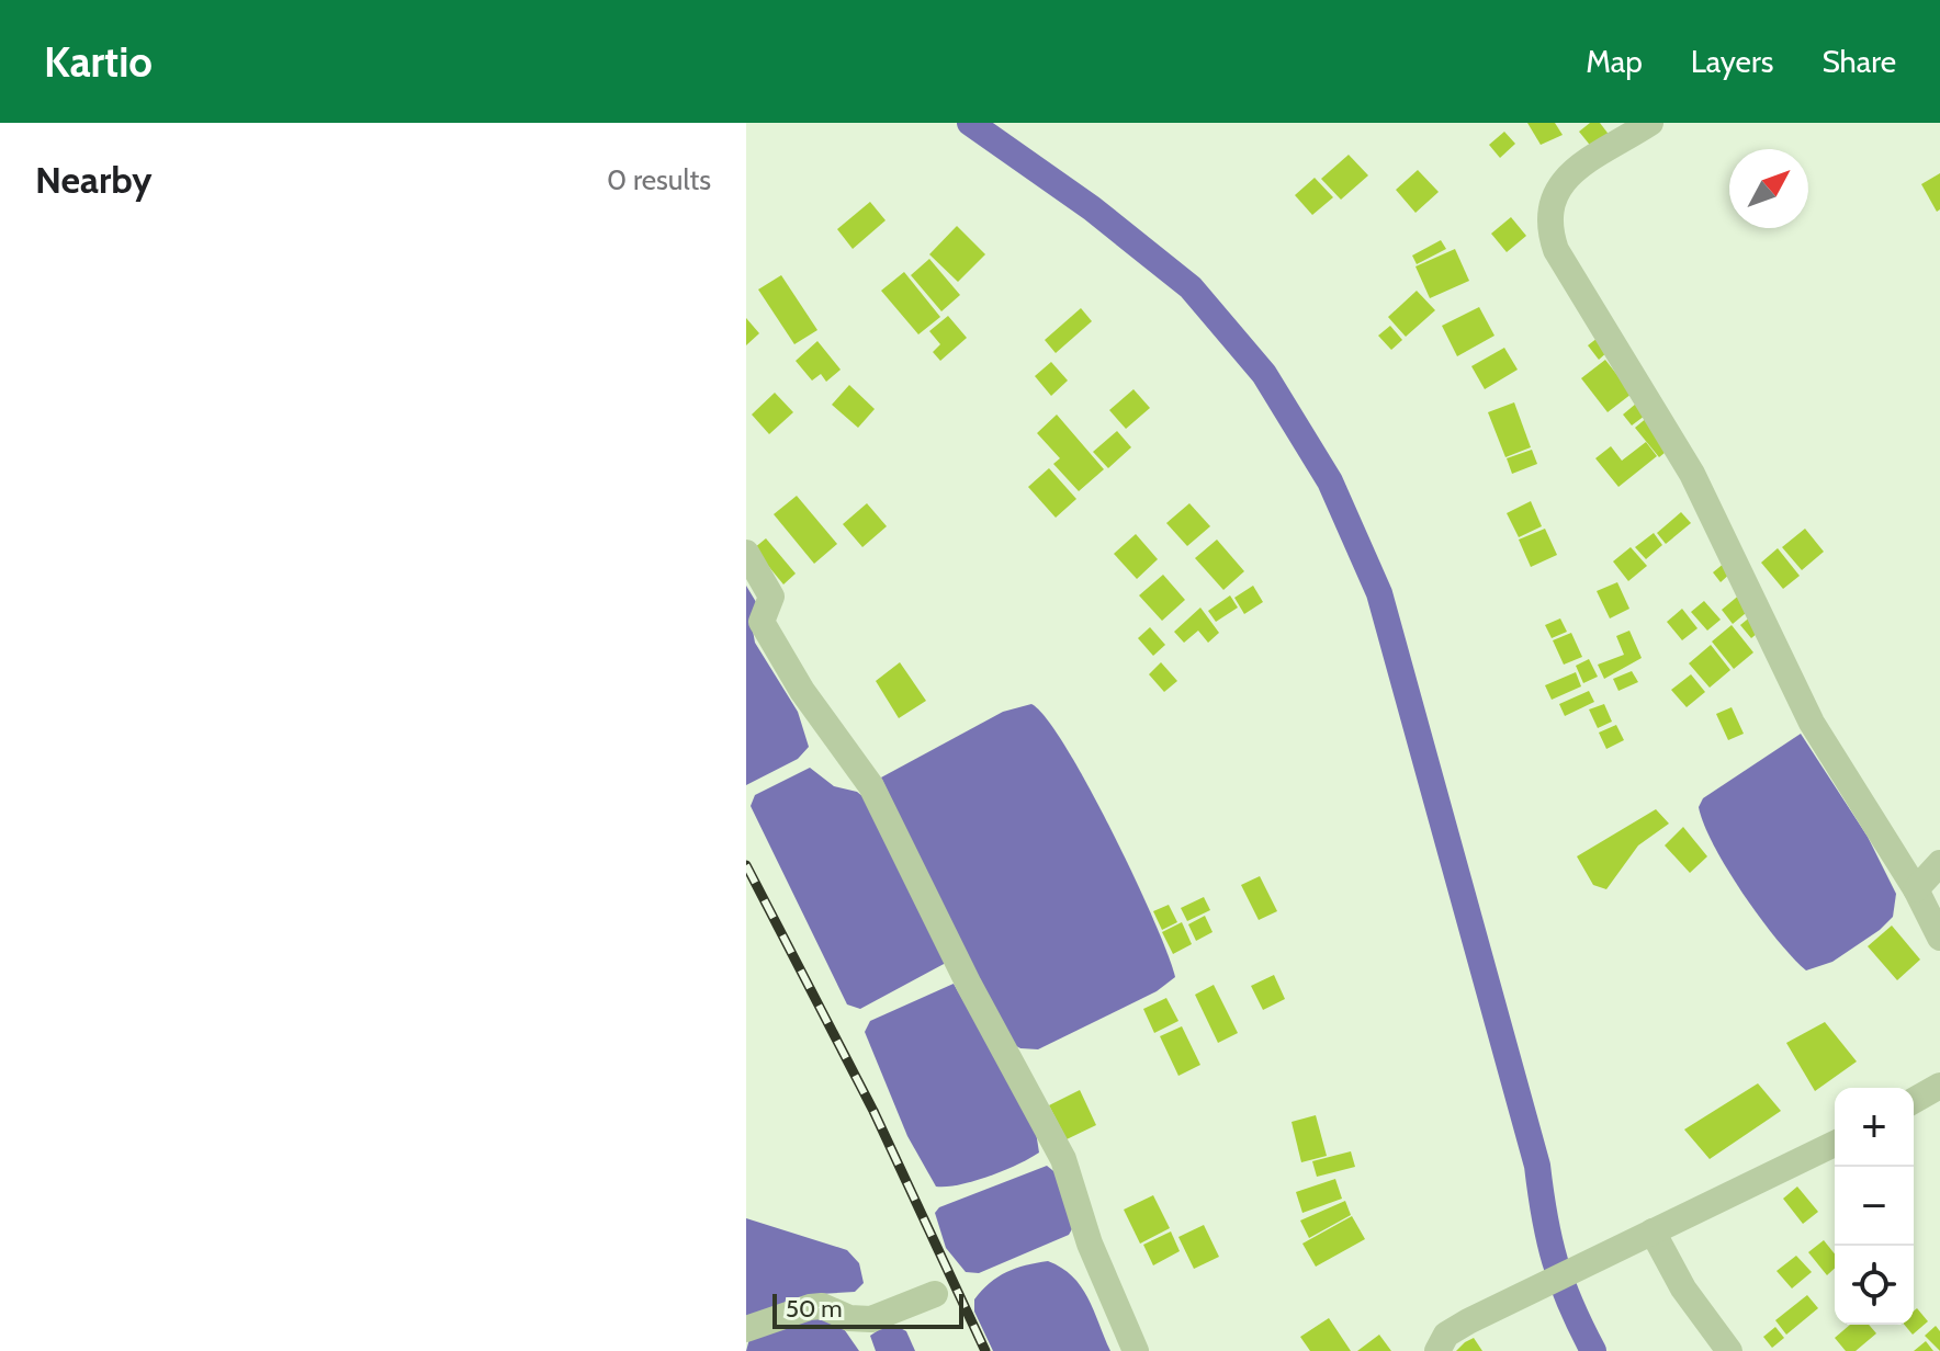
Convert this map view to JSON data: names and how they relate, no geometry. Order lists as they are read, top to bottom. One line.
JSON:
{"scale_bar":"50 m","north":"top right","page":{"header":"Kartio","nav":["Map","Layers","Share"],"heading":["Nearby","0 results"],"map_buttons":["+","−"],"scale":"50 m"}}
